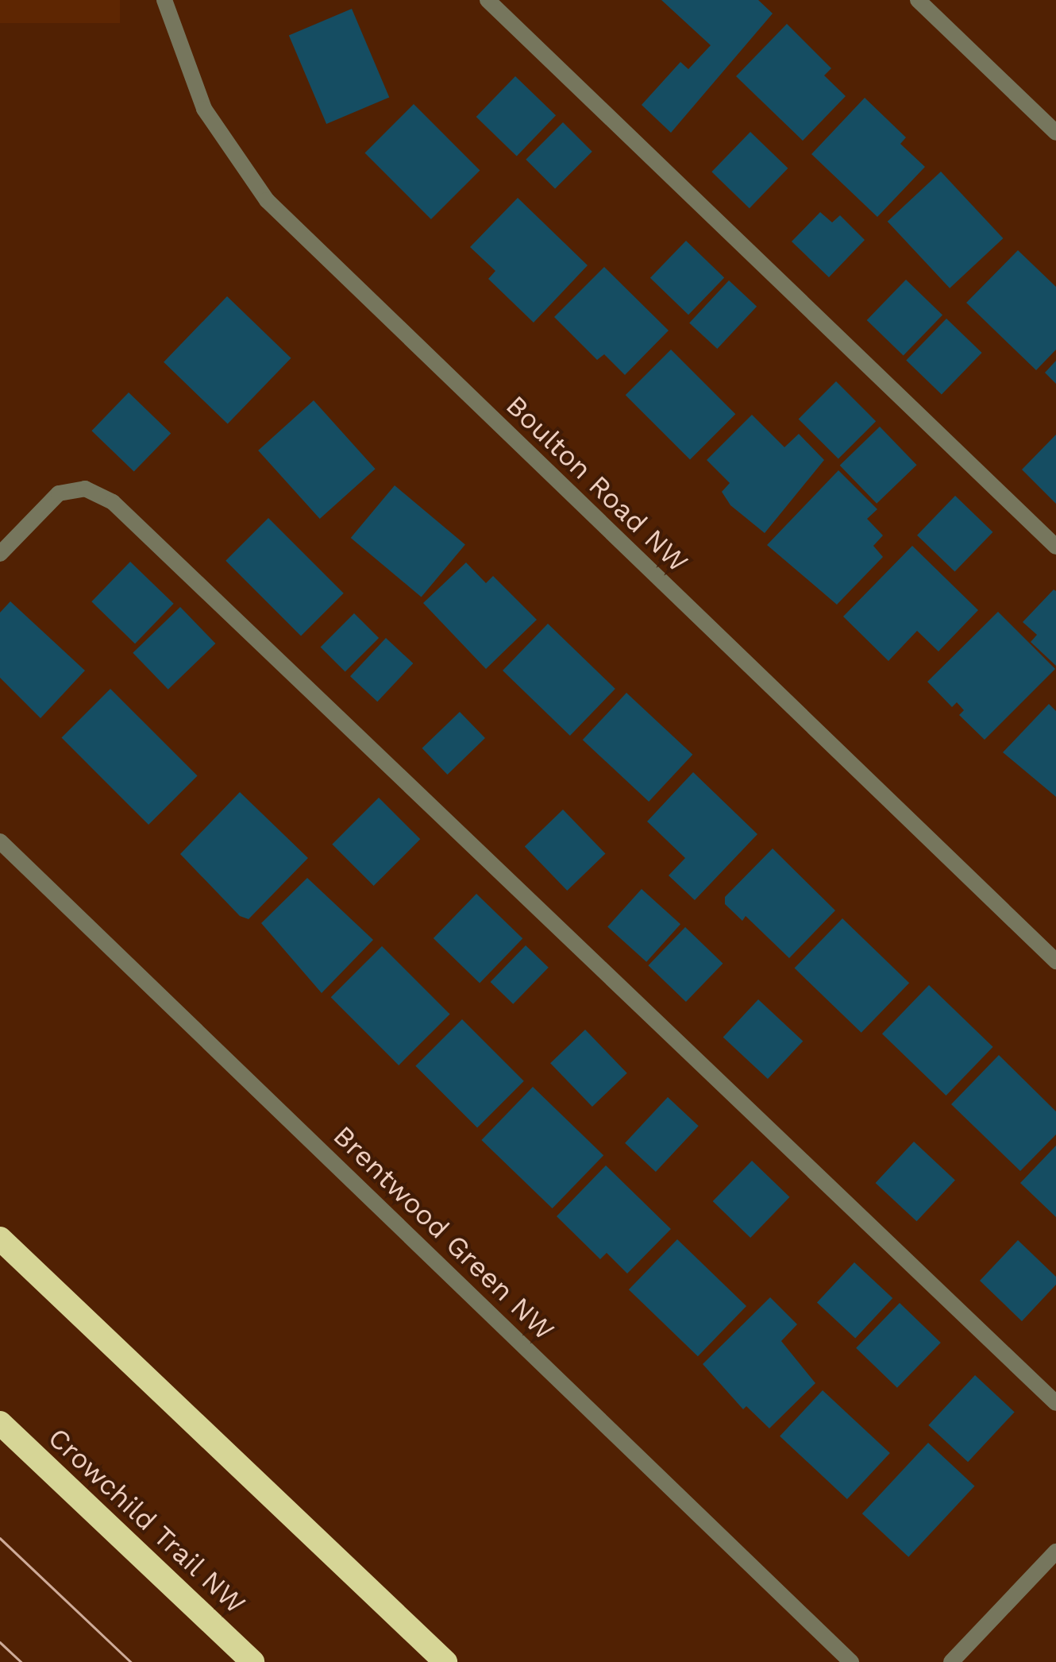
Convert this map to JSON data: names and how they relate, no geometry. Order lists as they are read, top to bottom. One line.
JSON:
{"streets":{"highway":["Crowchild Trail NW"],"street":["Boulton Road NW","Brentwood Green NW"]}}
